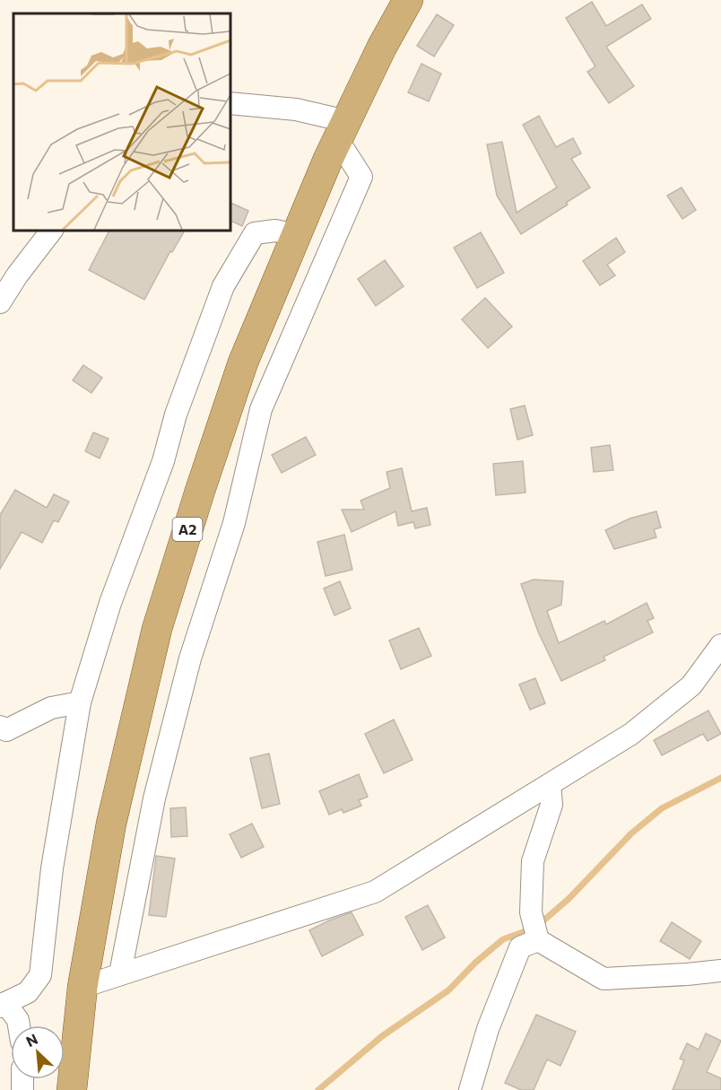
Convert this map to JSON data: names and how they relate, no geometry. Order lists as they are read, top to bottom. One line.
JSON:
{"streets":{"main road":["A2"]},"north":"top left"}
